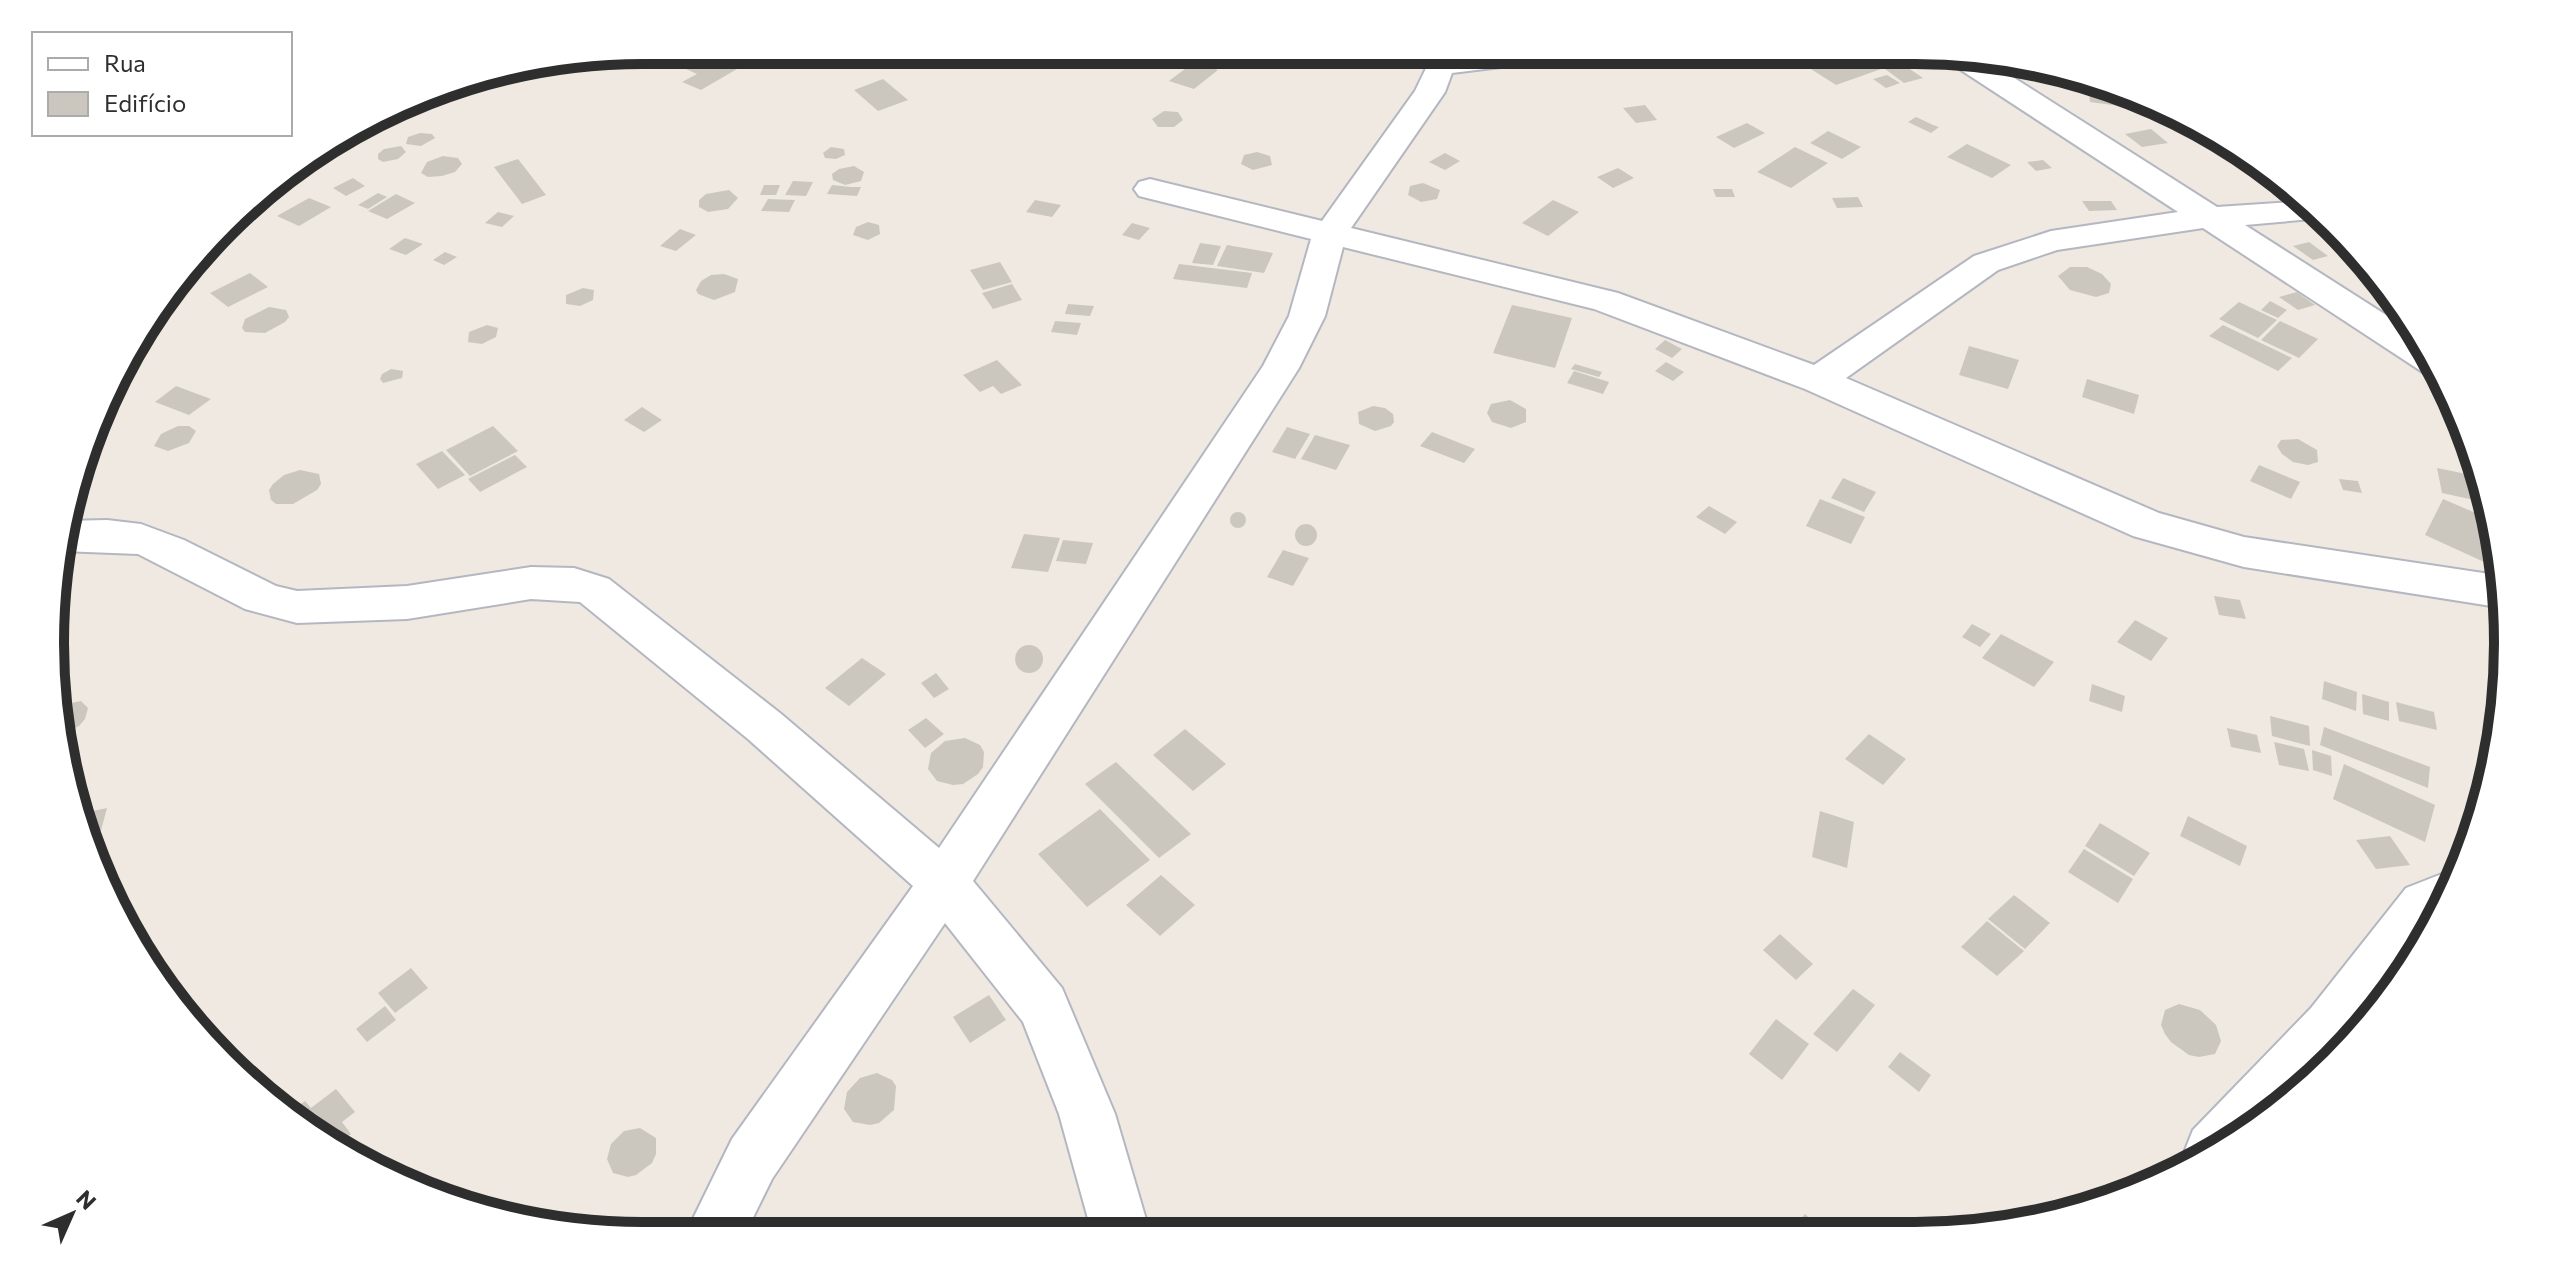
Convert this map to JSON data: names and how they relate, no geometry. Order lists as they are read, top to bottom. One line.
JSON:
{"legend":["Rua","Edifício"],"north":"top right"}
